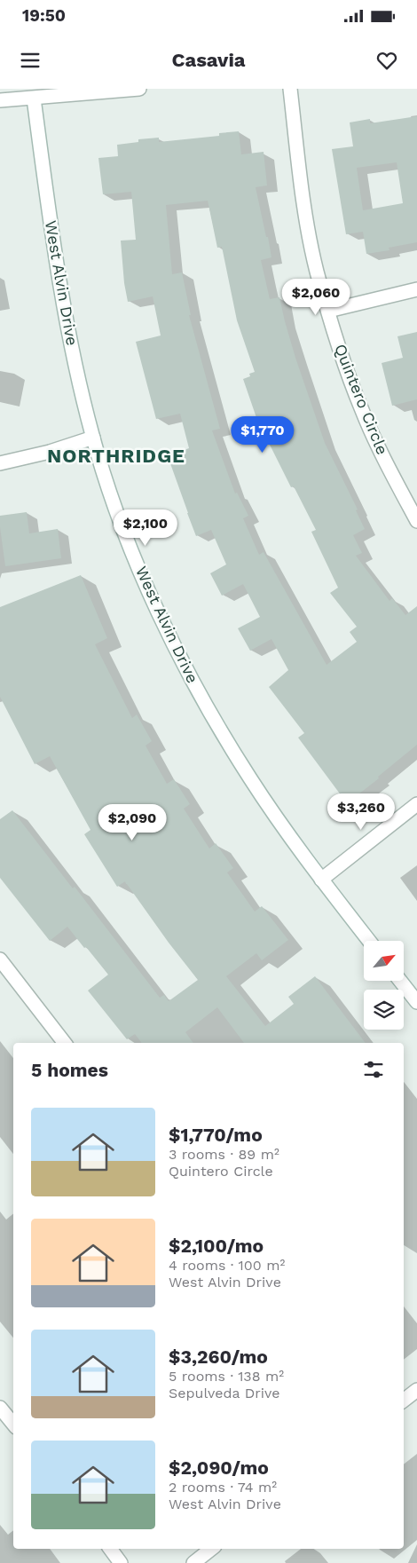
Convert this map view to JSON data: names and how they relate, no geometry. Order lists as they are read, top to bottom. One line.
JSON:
{"streets":{"street":["West Alvin Drive","Quintero Circle"]},"districts":["NORTHRIDGE"],"north":"top right","page":{"status":"19:50","header":"Casavia","price":["$2,060","$1,770","$2,100","$3,260","$2,090"],"heading":"5 homes","list":[{"name":"$1,770/mo","note":"3 rooms · 89 m² · Quintero Circle"},{"name":"$2,100/mo","note":"4 rooms · 100 m² · West Alvin Drive"},{"name":"$3,260/mo","note":"5 rooms · 138 m² · Sepulveda Drive"},{"name":"$2,090/mo","note":"2 rooms · 74 m² · West Alvin Drive"}]}}
